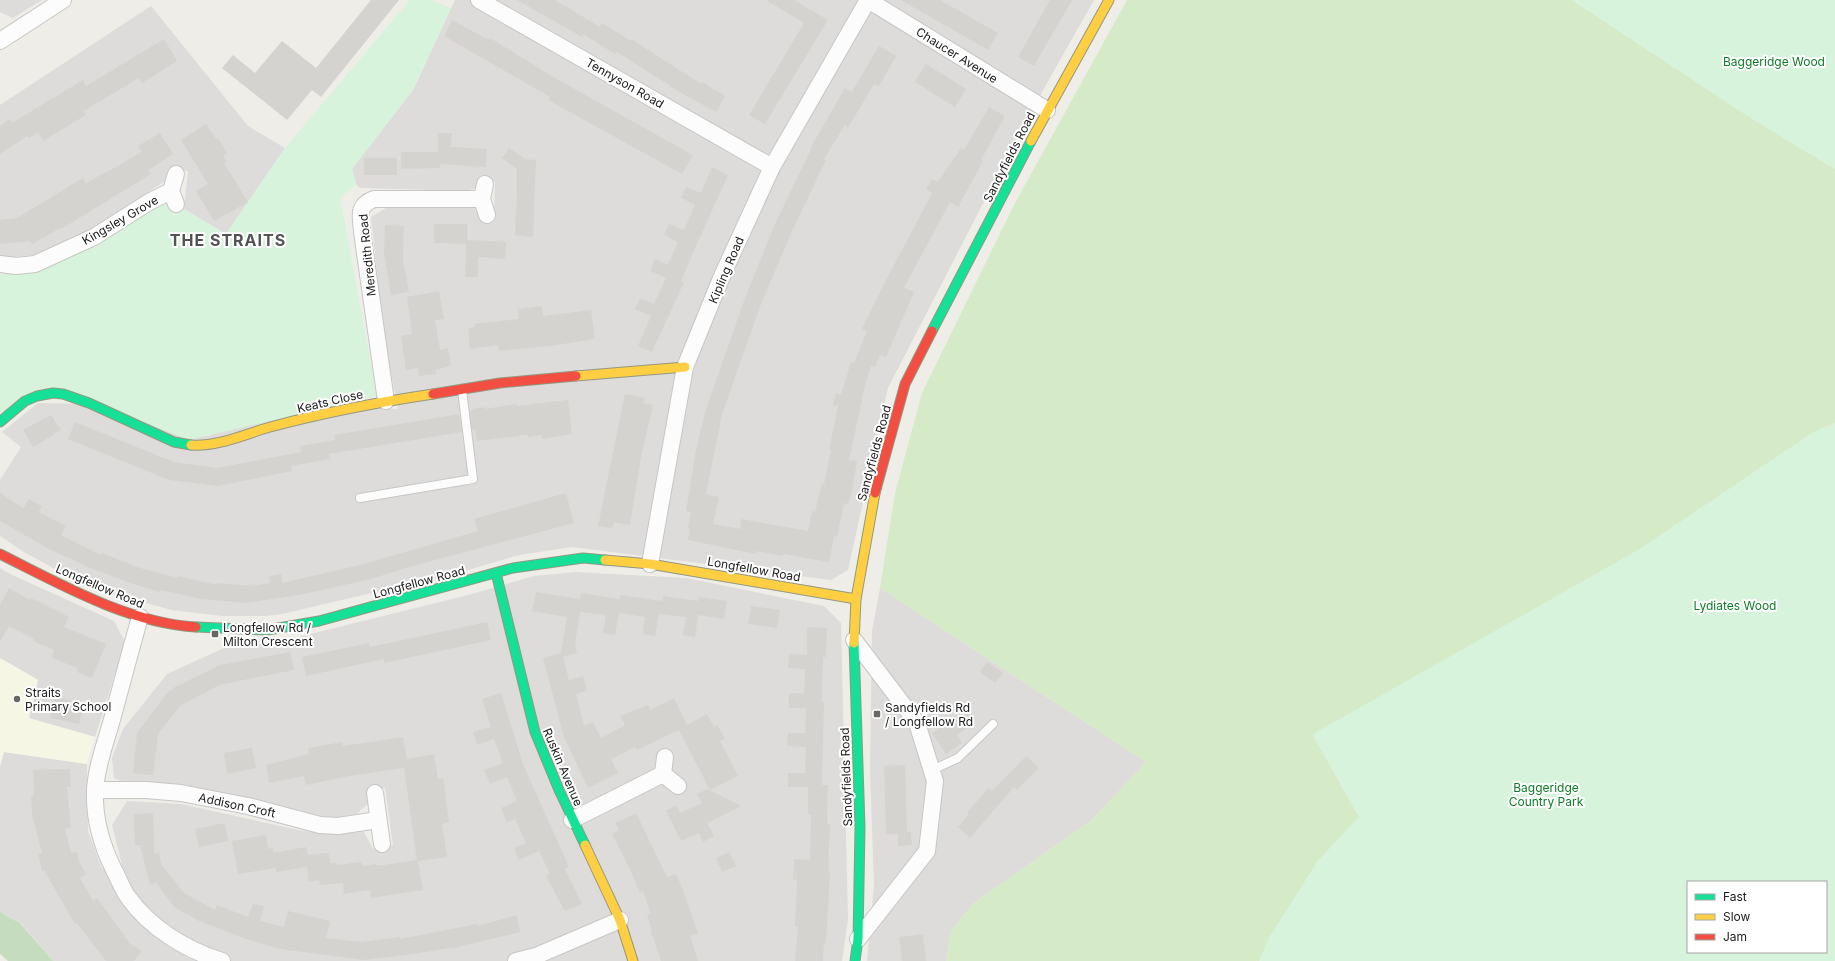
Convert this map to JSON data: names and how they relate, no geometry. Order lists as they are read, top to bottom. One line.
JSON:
{"streets":{"street":["Chaucer Avenue","Tennyson Road","Sandyfields Road","Kingsley Grove","Meredith Road","Kipling Road","Keats Close","Longfellow Road","Ruskin Avenue","Addison Croft"]},"crossings":[["Chaucer Avenue","Sandyfields Road"],["Chaucer Avenue","Kipling Road"],["Tennyson Road","Kipling Road"],["Sandyfields Road","Longfellow Road"],["Meredith Road","Keats Close"],["Kipling Road","Keats Close"],["Kipling Road","Longfellow Road"],["Longfellow Road","Ruskin Avenue"]],"districts":["THE STRAITS"],"parks":["Baggeridge Wood","Lydiates Wood","Baggeridge Country Park"],"places":{"transit":["Longfellow Rd / Milton Crescent","Sandyfields Rd / Longfellow Rd"],"other":["Straits Primary School"]},"legend":["Fast","Slow","Jam"]}
